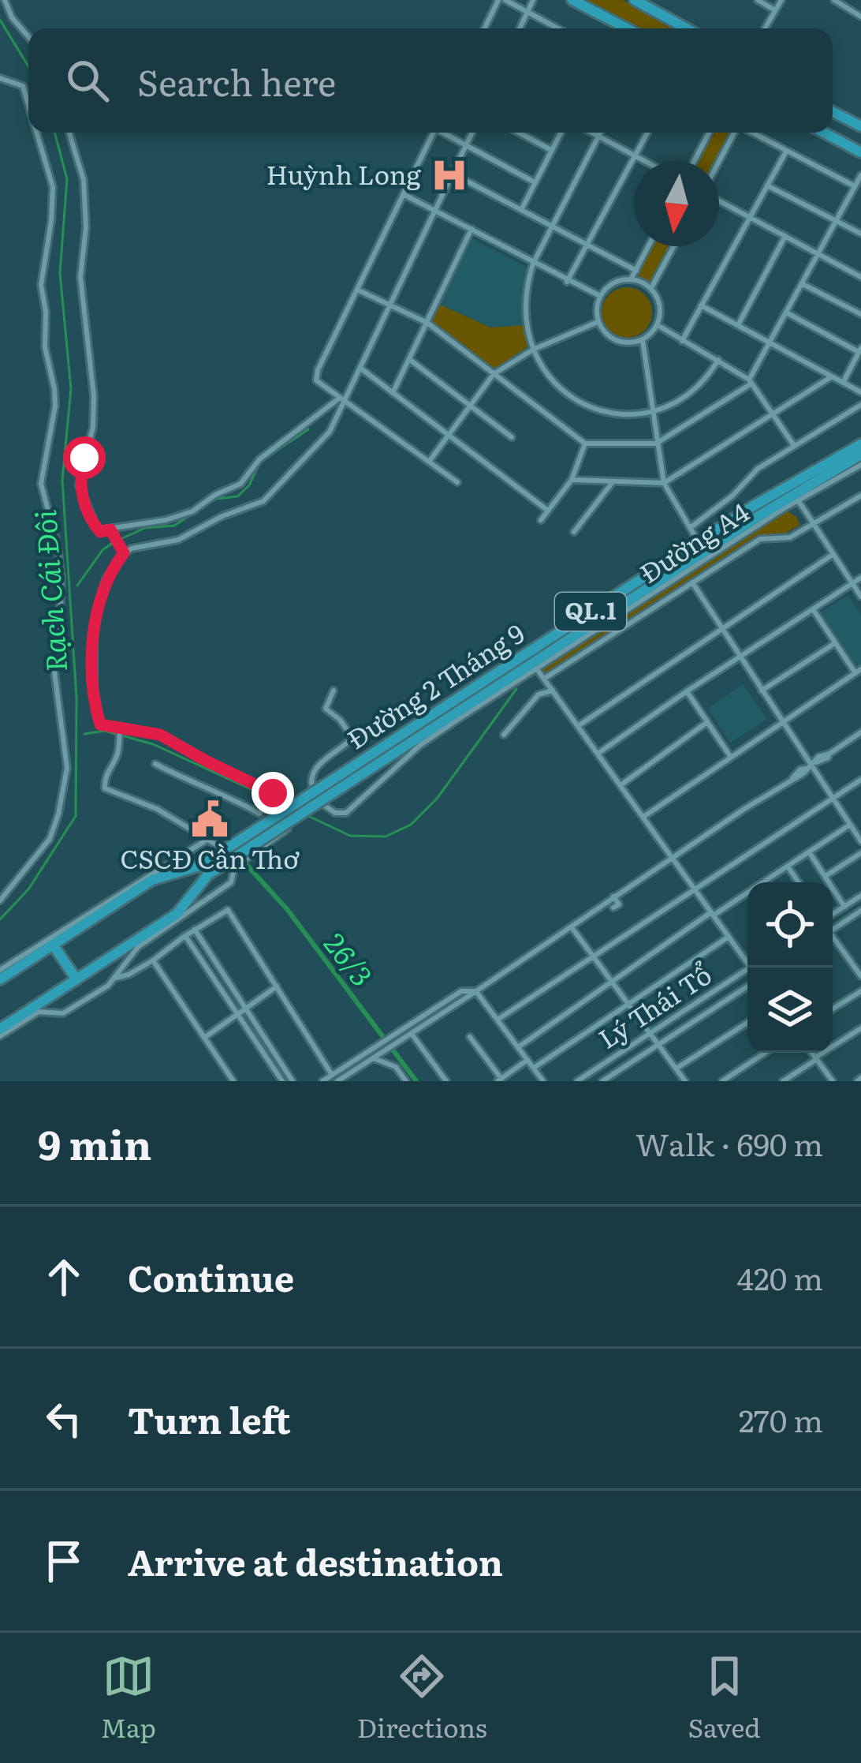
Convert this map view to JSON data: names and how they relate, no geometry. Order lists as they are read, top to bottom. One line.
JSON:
{"streets":{"highway":["QL.1","Đường 2 Tháng 9"],"street":["Đường A4","Lý Thái Tổ"]},"crossings":[["QL.1","Đường 2 Tháng 9"]],"water":["Rạch Cái Đôi","26/3"],"places":{"hospital":["Huỳnh Long"],"public building":["CSCĐ Cần Thơ"]},"north":"bottom","page":{"search":"Search here","heading":["9 min","Walk · 690 m"],"list":[["Continue","420 m"],["Turn left","270 m"],"Arrive at destination"],"nav":["Map","Directions","Saved"]}}
